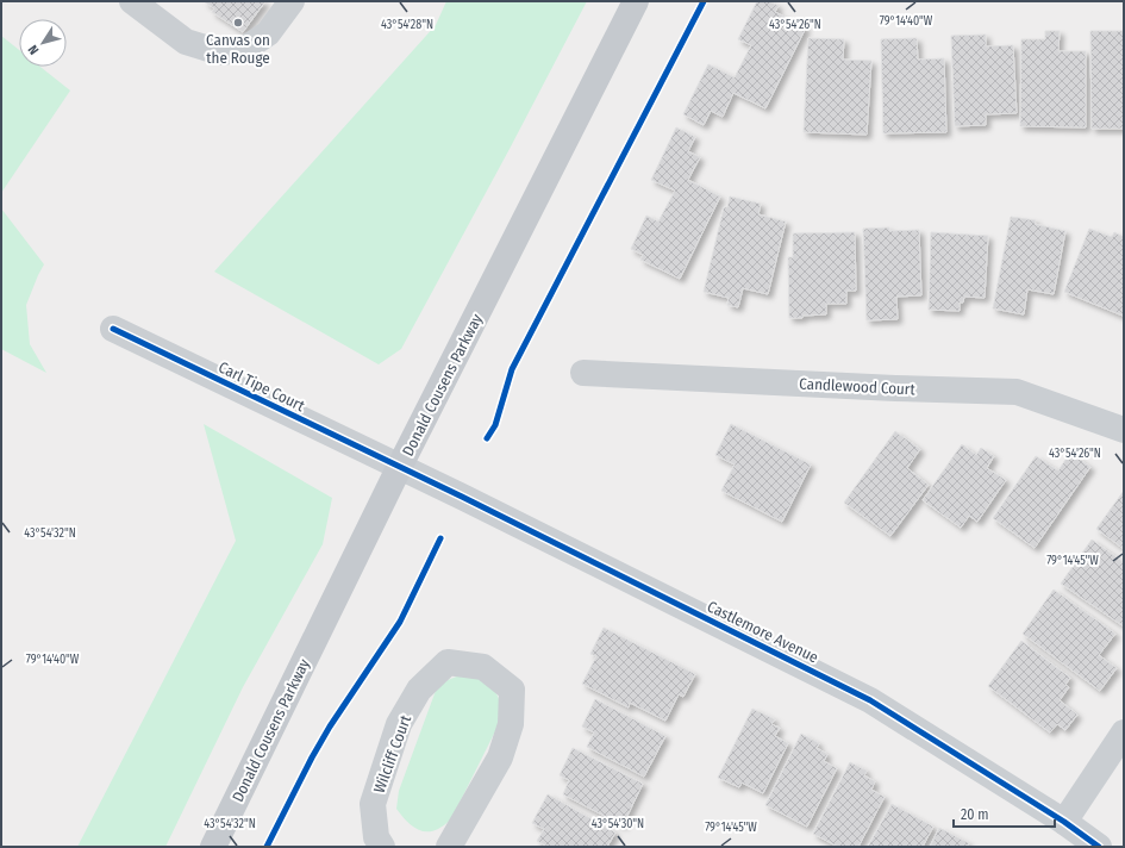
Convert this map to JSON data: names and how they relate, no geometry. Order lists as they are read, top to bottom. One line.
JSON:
{"streets":{"main road":["Donald Cousens Parkway"],"street":["Carl Tipe Court","Candlewood Court","Castlemore Avenue","Wilcliff Court"]},"crossings":[["Donald Cousens Parkway","Carl Tipe Court"],["Donald Cousens Parkway","Castlemore Avenue"],["Carl Tipe Court","Castlemore Avenue"]],"places":["Canvas on the Rouge"],"scale_bar":"20 m","north":"bottom left","coordinates":["79°14'40\"W","43°54'28\"N","43°54'26\"N","43°54'32\"N","79°14'45\"W","43°54'30\"N"]}
